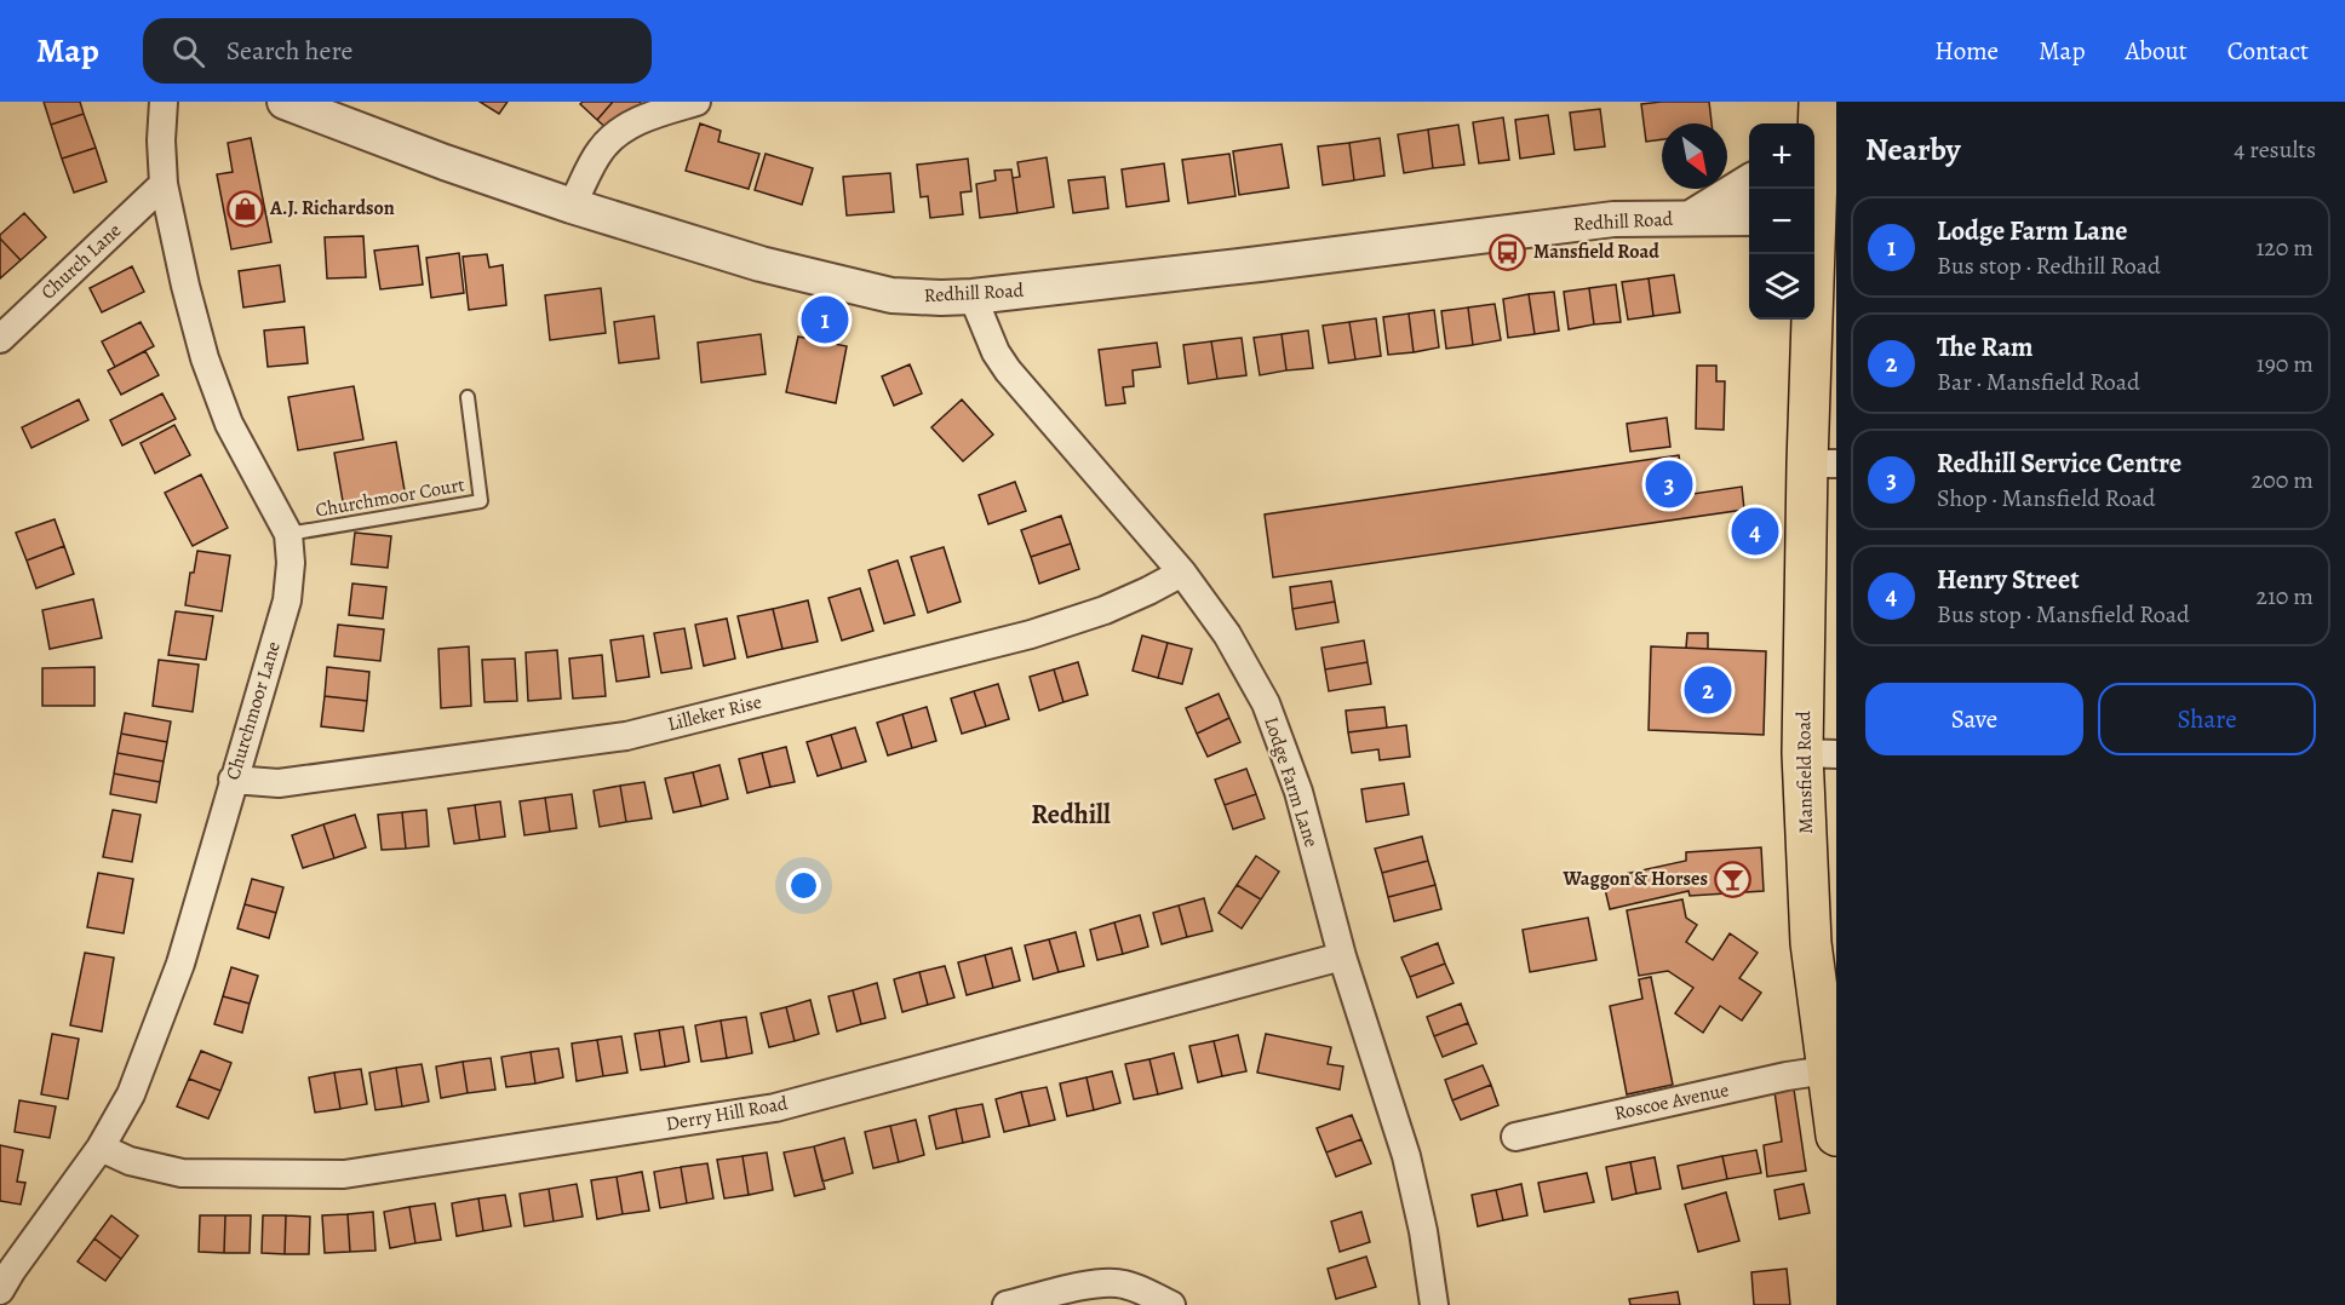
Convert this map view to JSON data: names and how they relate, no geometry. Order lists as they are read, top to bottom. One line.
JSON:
{"streets":{"highway":["Mansfield Road"],"street":["Redhill Road","Church Lane","Churchmoor Lane","Lilleker Rise","Lodge Farm Lane","Roscoe Avenue","Derry Hill Road"],"lane":["Churchmoor Court"]},"crossings":[["Redhill Road","Lodge Farm Lane"],["Church Lane","Churchmoor Lane"],["Churchmoor Court","Churchmoor Lane"],["Churchmoor Lane","Lilleker Rise"],["Churchmoor Lane","Derry Hill Road"],["Lilleker Rise","Lodge Farm Lane"],["Mansfield Road","Roscoe Avenue"],["Lodge Farm Lane","Derry Hill Road"]],"districts":["Redhill"],"places":{"shop":["A.J. Richardson"],"bus stop":["Mansfield Road"],"bar":["Waggon & Horses"]},"north":"bottom right","page":{"header":"Map","search":"Search here","nav":["Home","Map","About","Contact"],"heading":["Nearby","4 results"],"map_buttons":["+","−"],"list":[{"mark":"1","name":"Lodge Farm Lane","note":"Bus stop · Redhill Road","value":"120 m"},{"mark":"2","name":"The Ram","note":"Bar · Mansfield Road","value":"190 m"},{"mark":"3","name":"Redhill Service Centre","note":"Shop · Mansfield Road","value":"200 m"},{"mark":"4","name":"Henry Street","note":"Bus stop · Mansfield Road","value":"210 m"}],"pins":["1","3","4","2"],"buttons":["Save","Share"]}}
